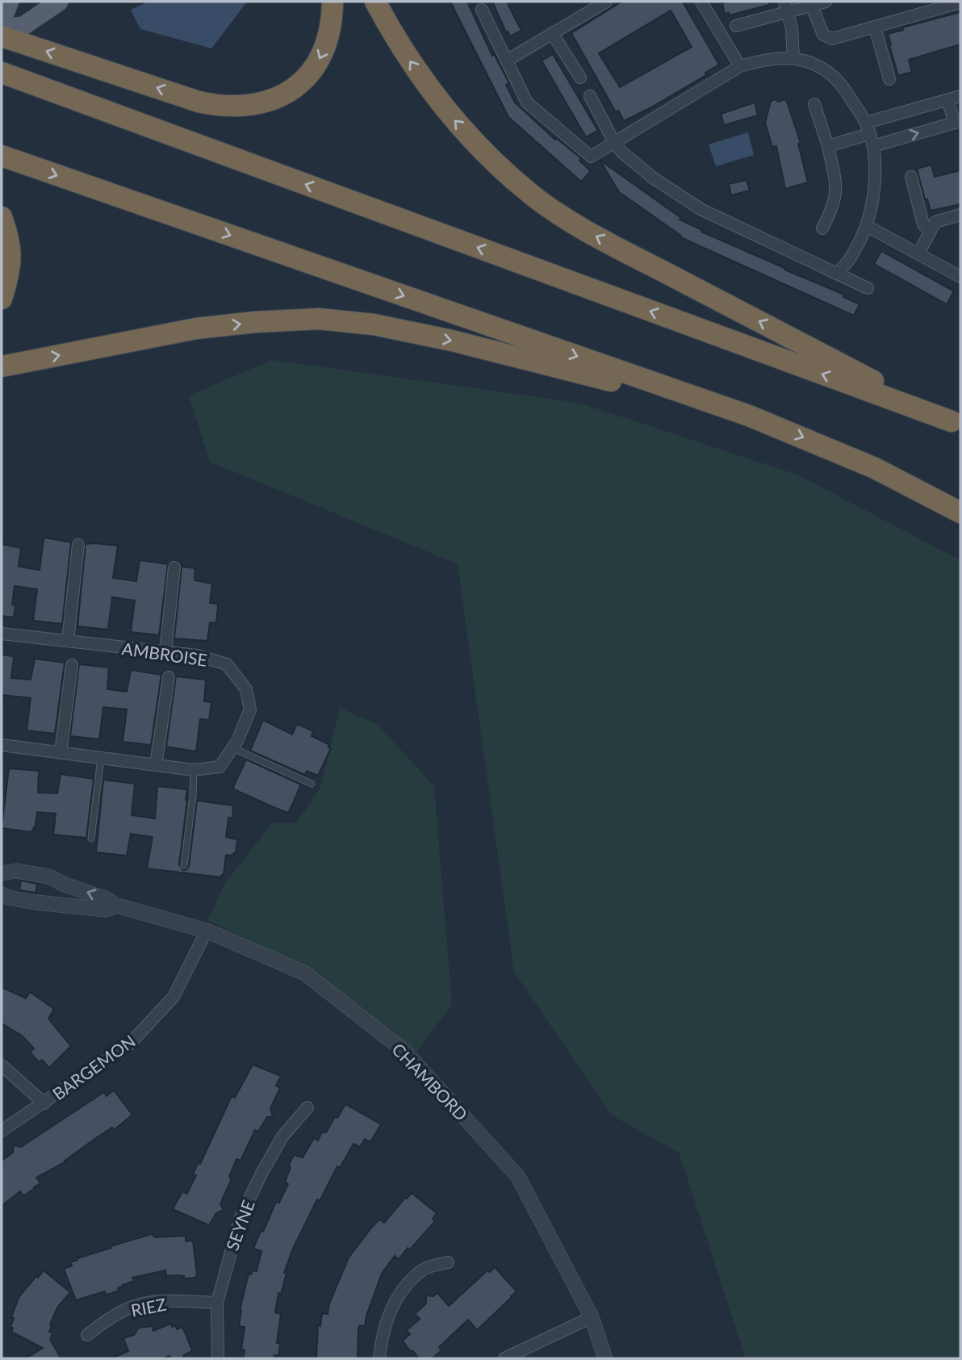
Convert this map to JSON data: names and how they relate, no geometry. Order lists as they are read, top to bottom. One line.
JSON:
{"streets":{"street":["AMBROISE","BARGEMON","CHAMBORD","SEYNE","RIEZ"]},"crossings":[["BARGEMON","CHAMBORD"],["SEYNE","RIEZ"]]}
